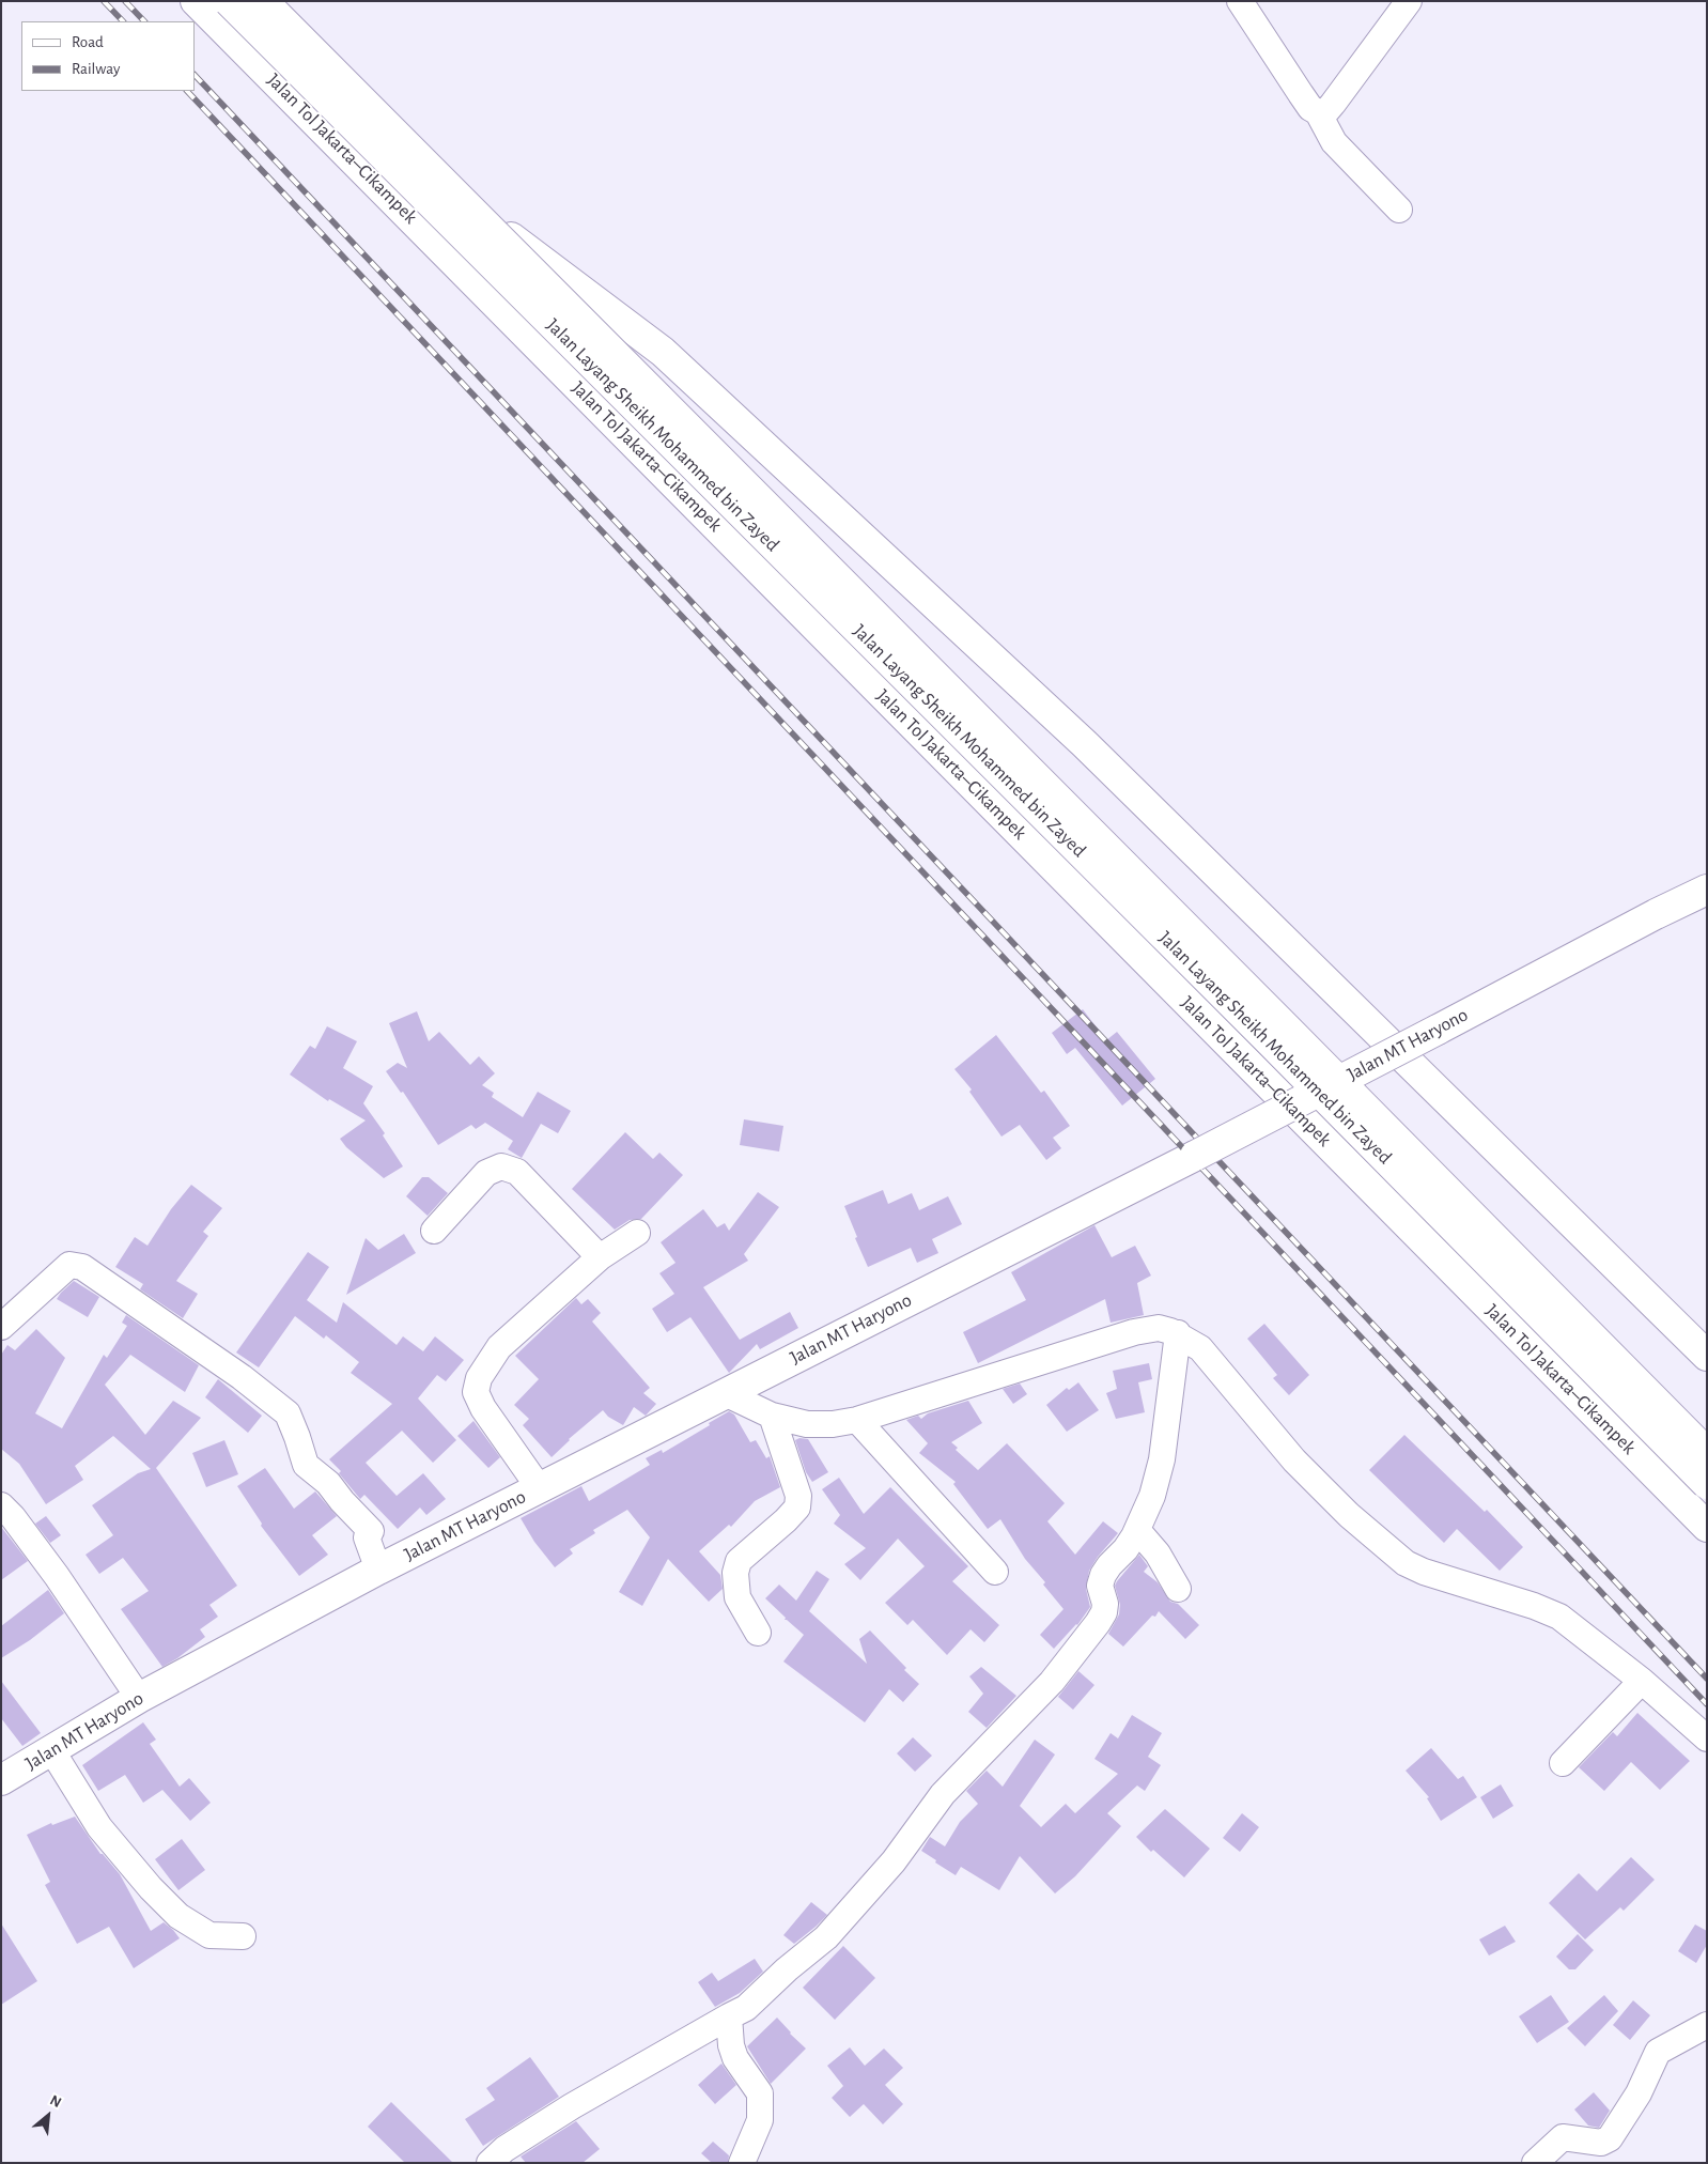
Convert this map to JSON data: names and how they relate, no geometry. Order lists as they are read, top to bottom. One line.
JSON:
{"streets":{"main road":["Jalan Tol Jakarta–Cikampek","Jalan Layang Sheikh Mohammed bin Zayed","Jalan MT Haryono"]},"legend":["Road","Railway"],"north":"top right"}
